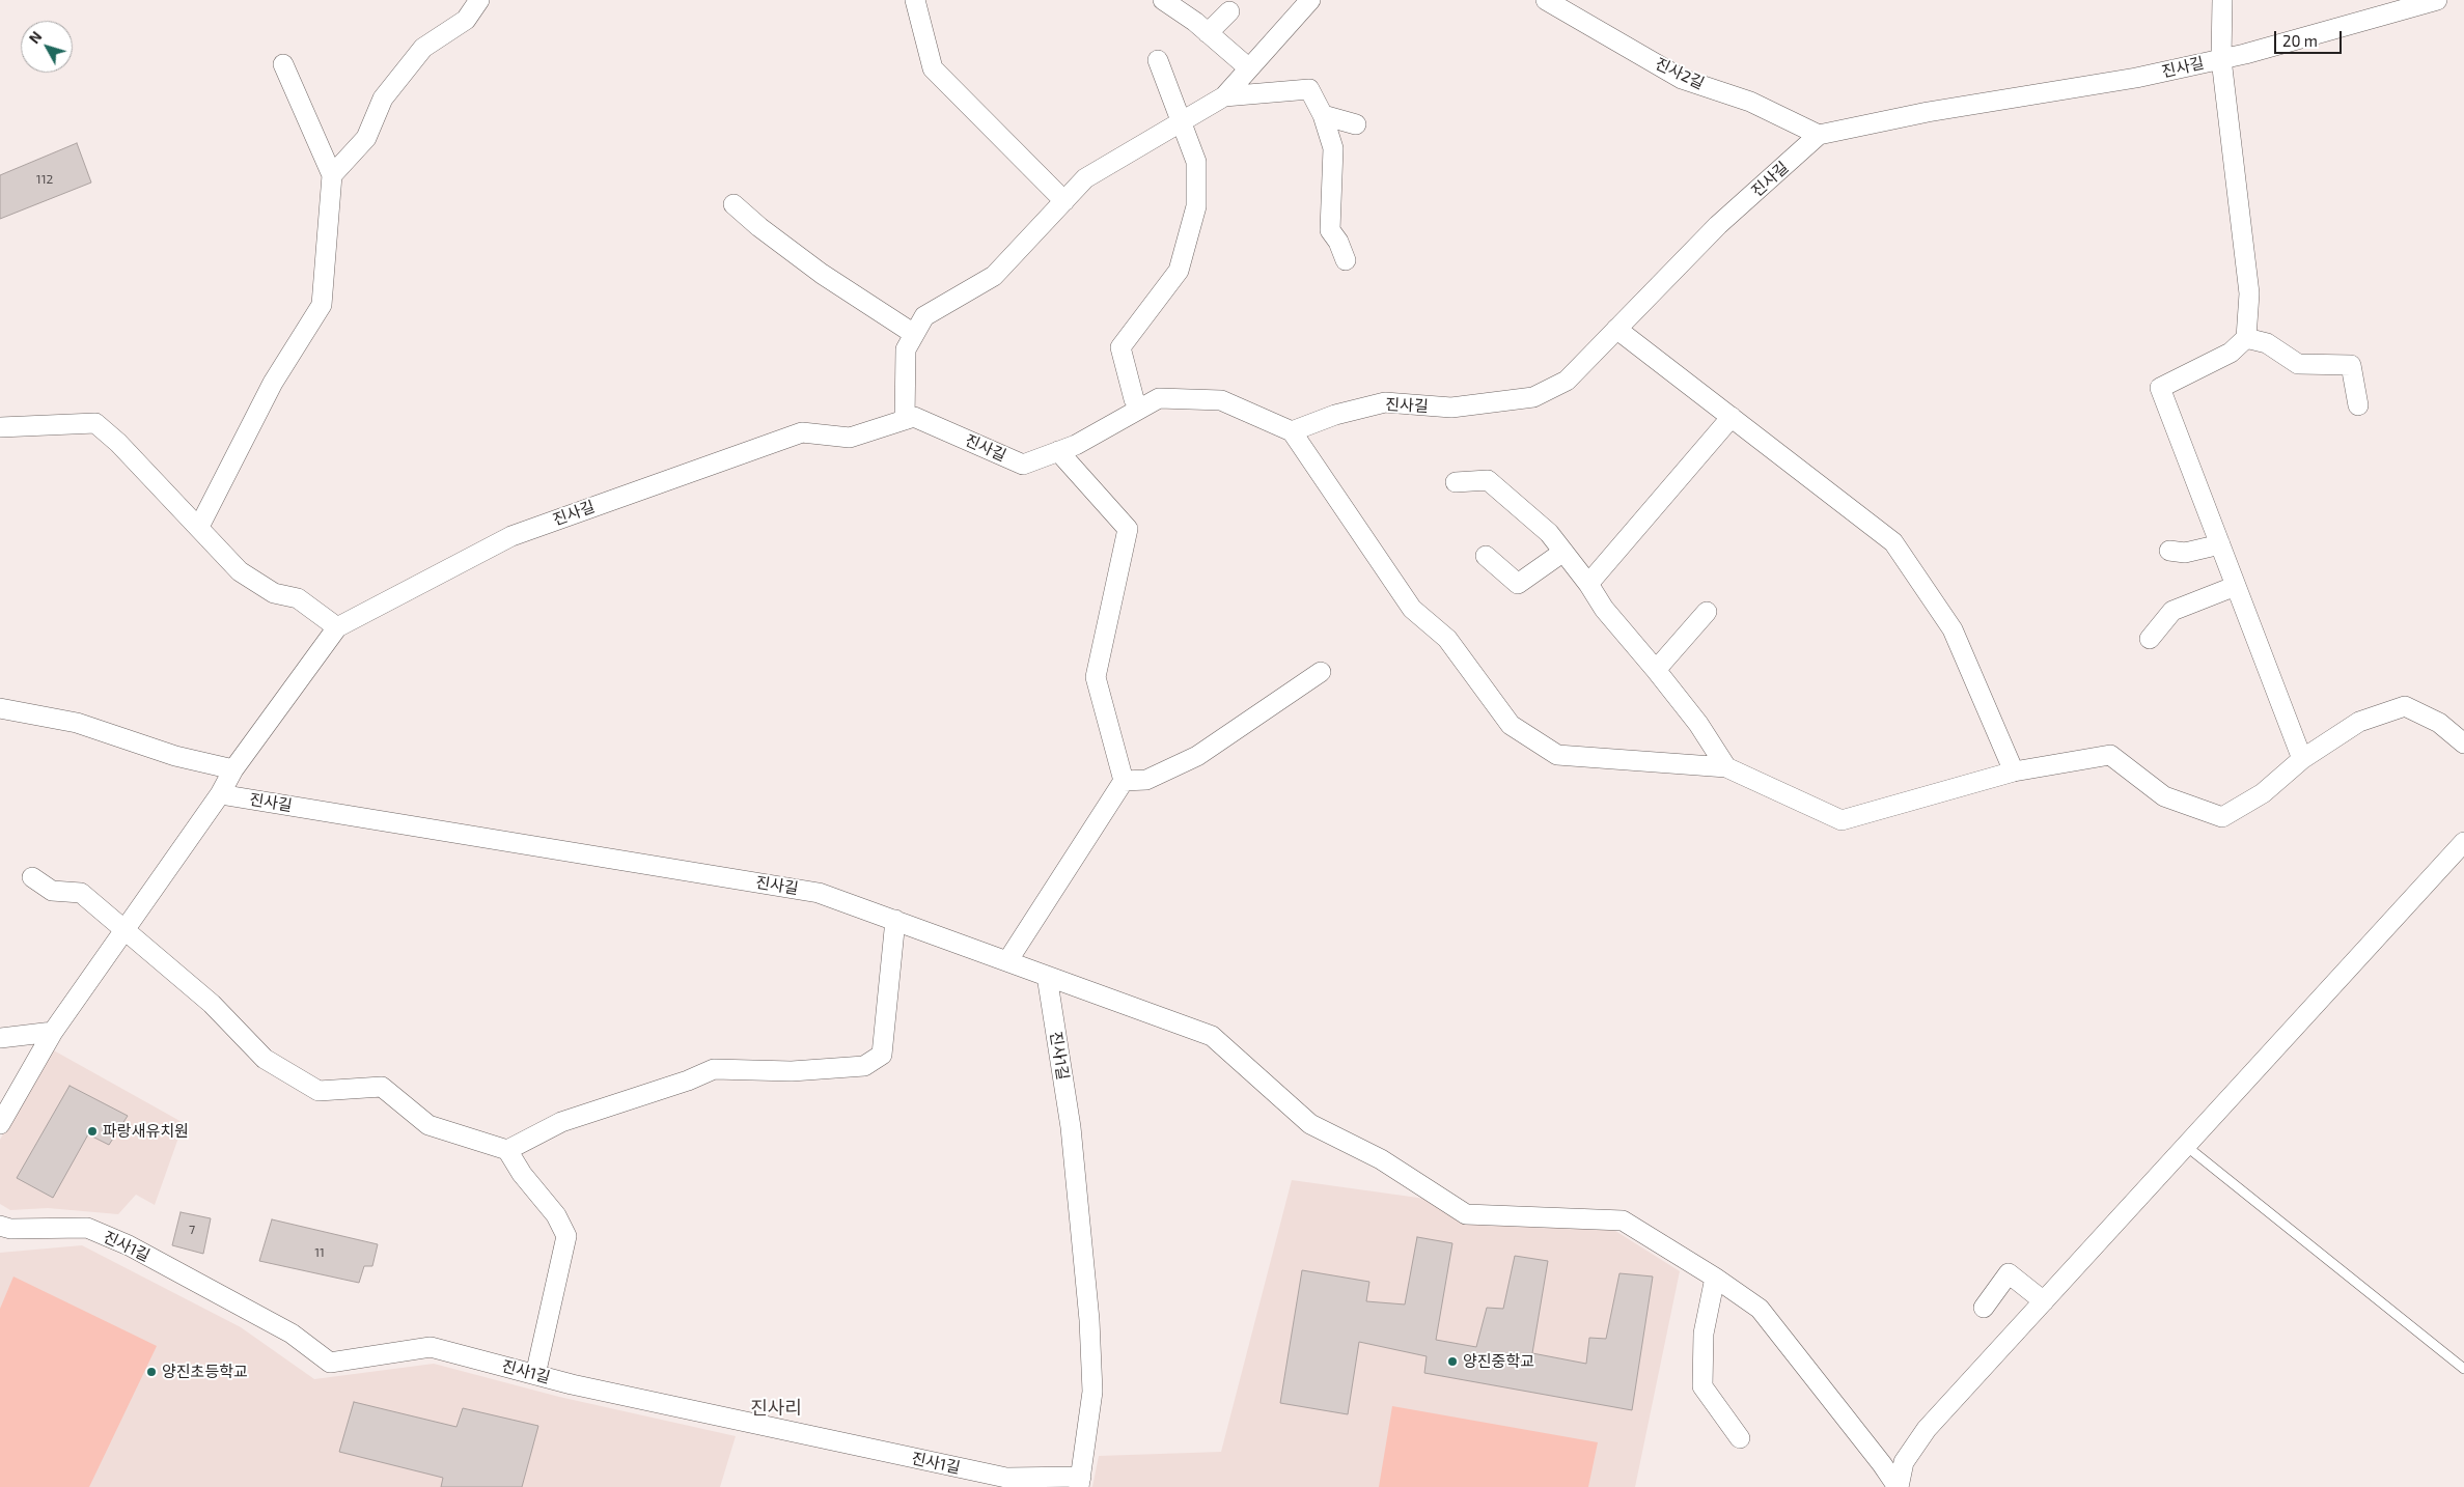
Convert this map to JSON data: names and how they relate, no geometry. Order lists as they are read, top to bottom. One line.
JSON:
{"streets":{"street":["진사길","진사2길","진사1길"]},"crossings":[["진사길","진사2길"],["진사길","진사1길"]],"districts":["진사리"],"places":["파랑새유치원","양진중학교","양진초등학교"],"house_numbers":["112","7","11"],"scale_bar":"20 m","north":"top left"}
